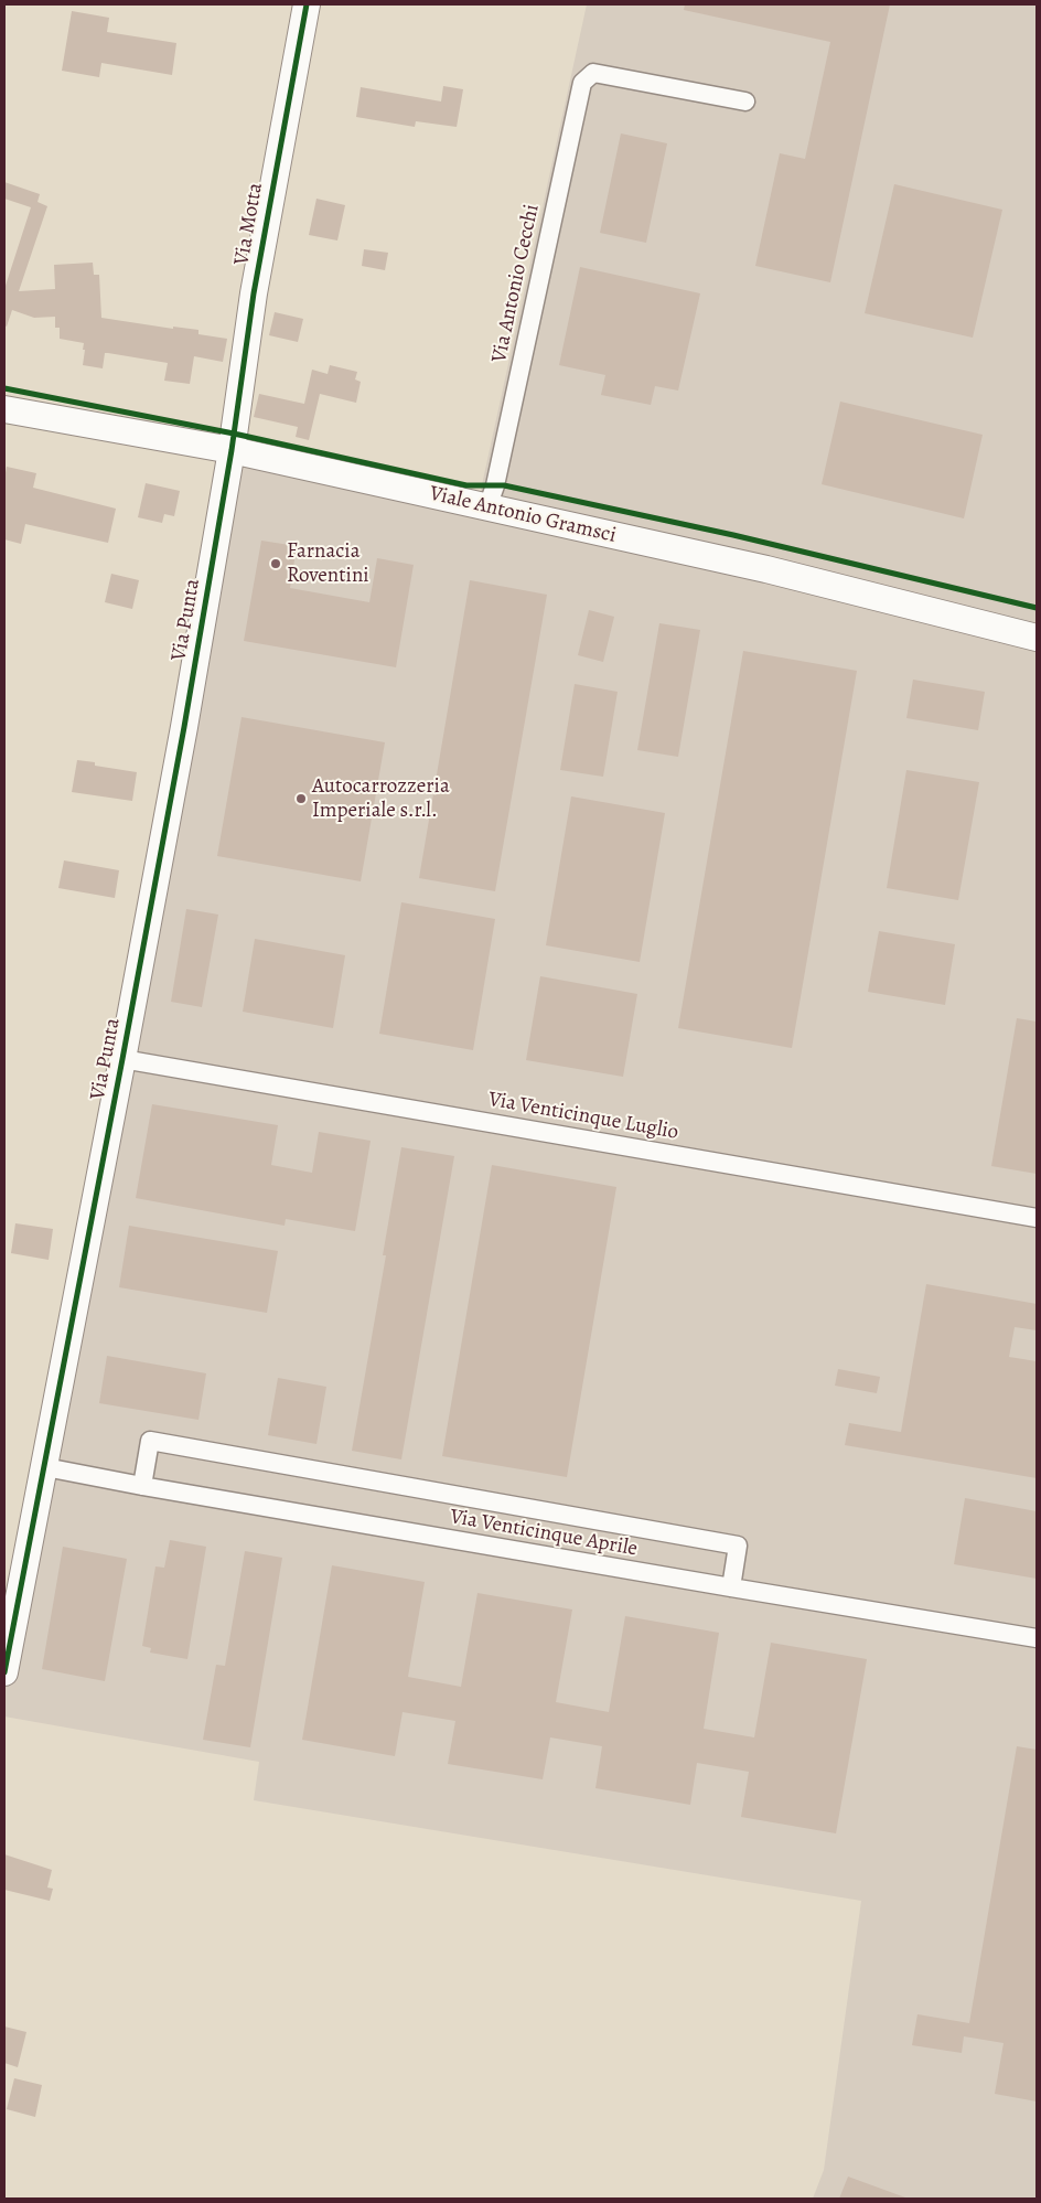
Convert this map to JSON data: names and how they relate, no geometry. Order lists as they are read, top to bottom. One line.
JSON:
{"streets":{"street":["Via Motta","Via Antonio Cecchi","Viale Antonio Gramsci","Via Punta","Via Venticinque Luglio","Via Venticinque Aprile"]},"crossings":[["Via Motta","Viale Antonio Gramsci"],["Via Motta","Via Punta"],["Via Antonio Cecchi","Viale Antonio Gramsci"],["Viale Antonio Gramsci","Via Punta"],["Via Punta","Via Venticinque Luglio"],["Via Punta","Via Venticinque Aprile"]],"places":["Farnacia Roventini","Autocarrozzeria Imperiale s.r.l."]}
